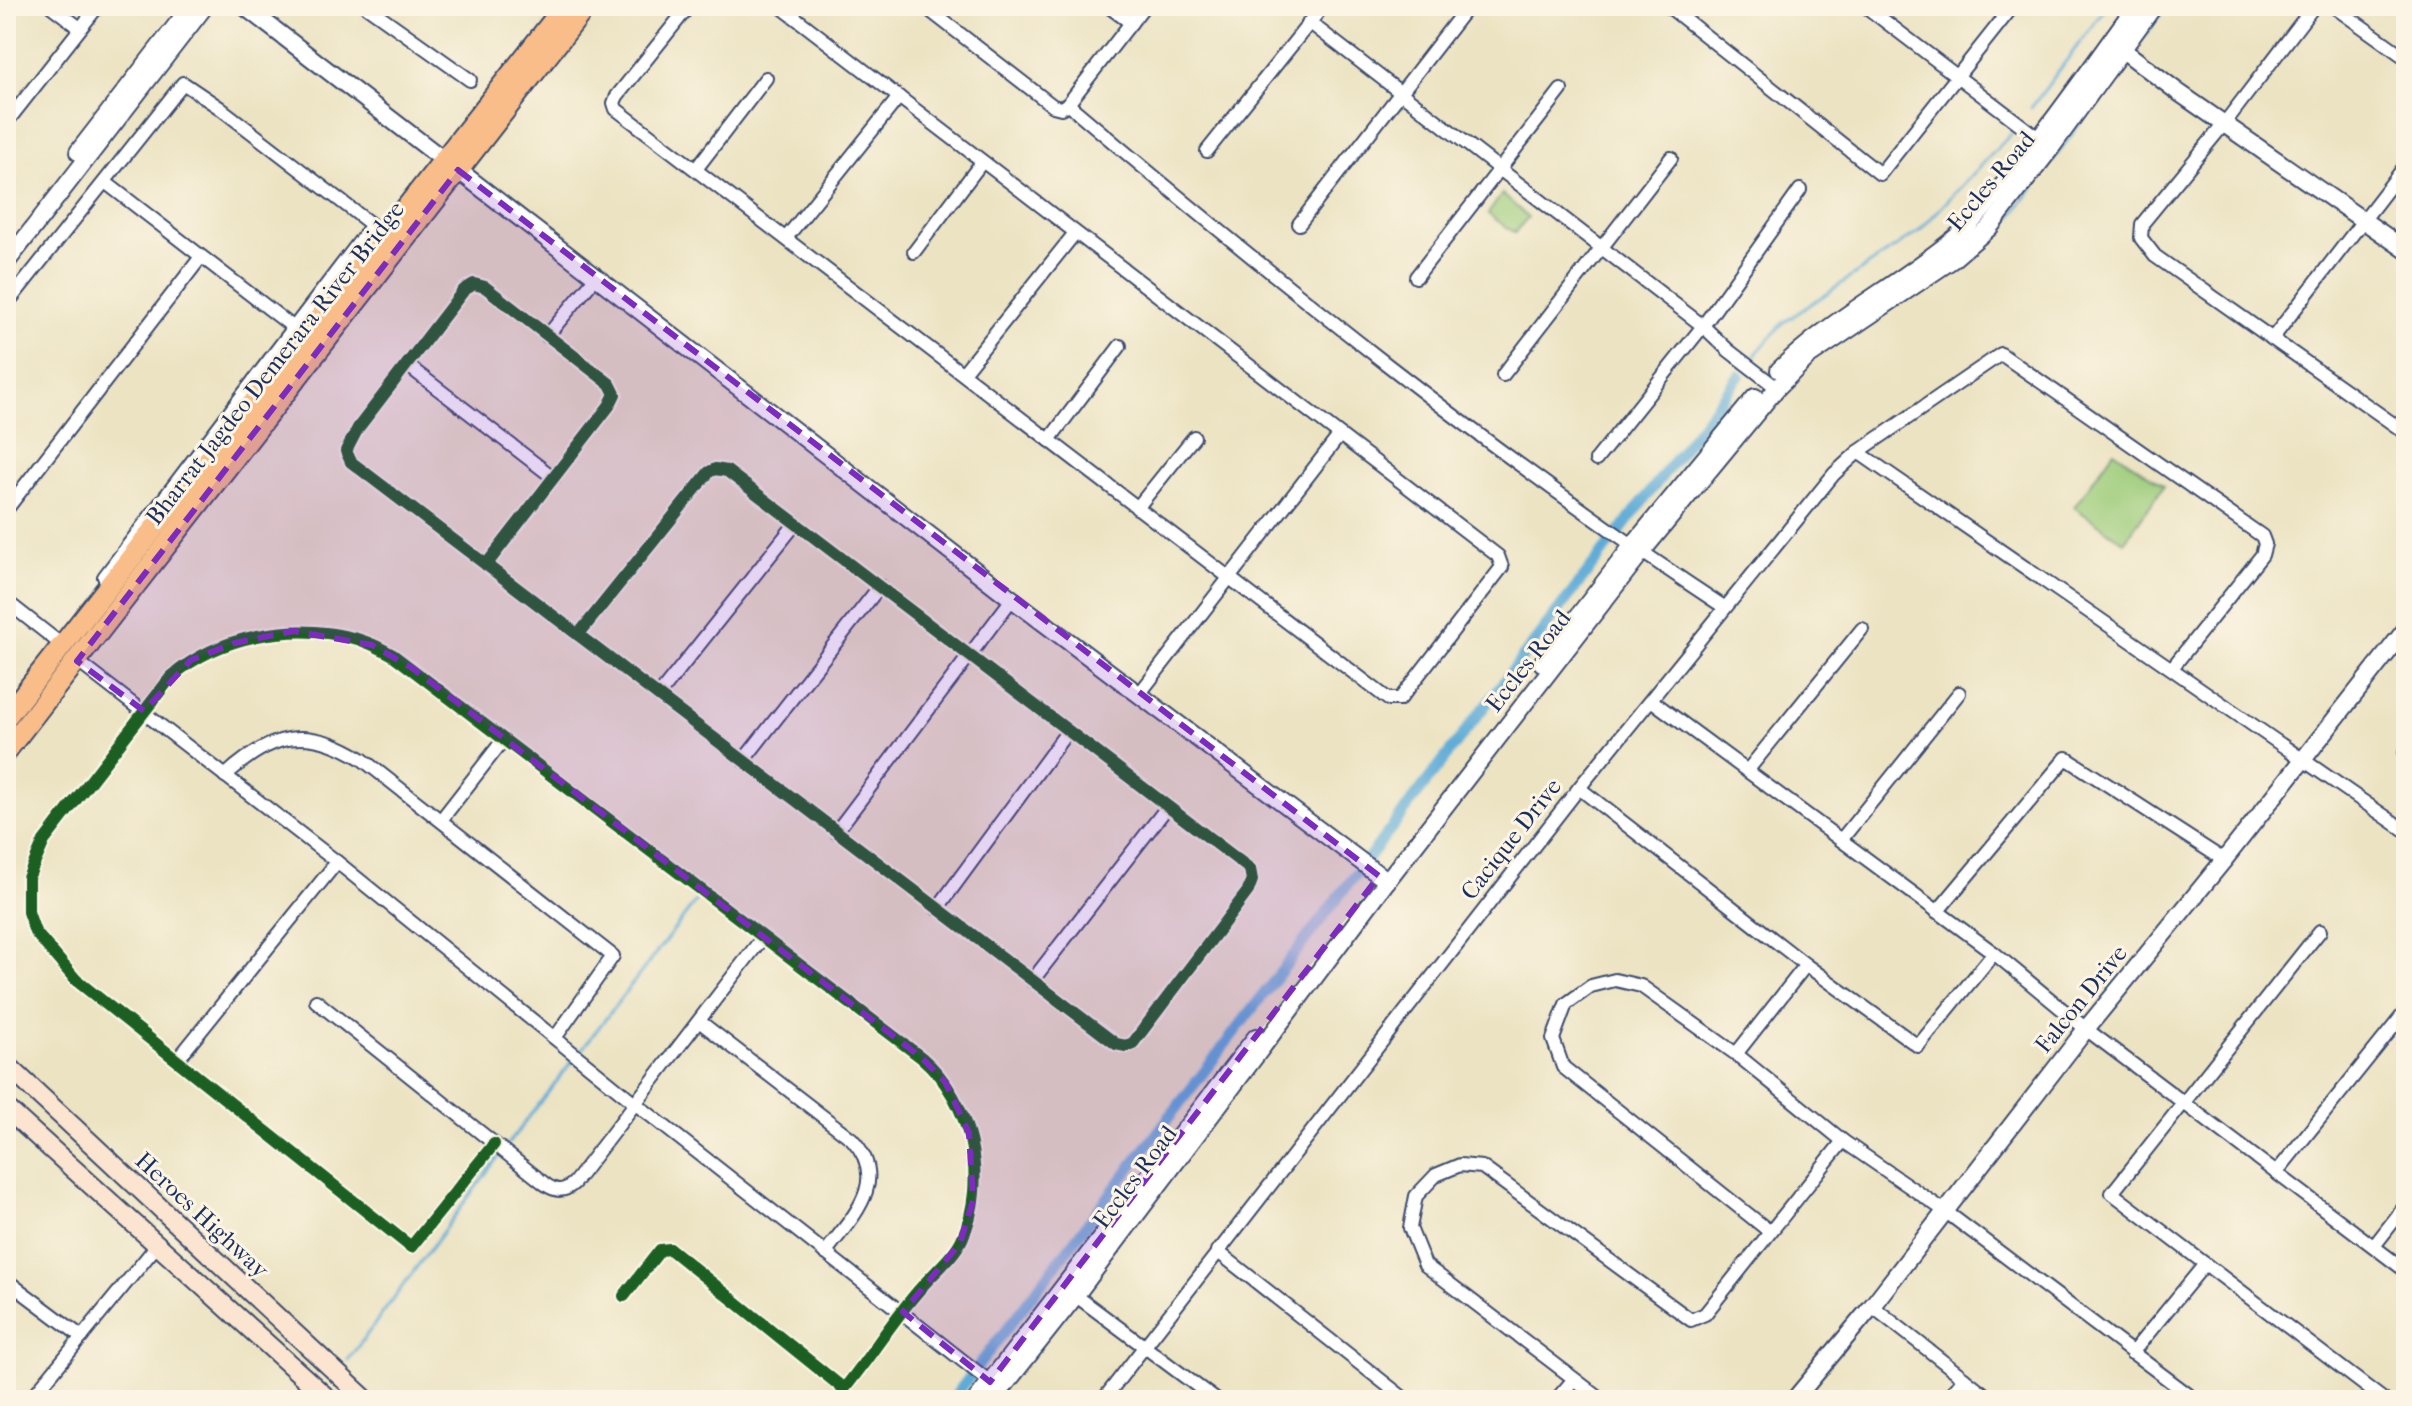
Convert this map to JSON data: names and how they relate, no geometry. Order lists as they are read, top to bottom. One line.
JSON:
{"streets":{"main road":["Bharrat Jagdeo Demerara River Bridge","Heroes Highway"],"street":["Eccles Road","Cacique Drive","Falcon Drive"]}}
